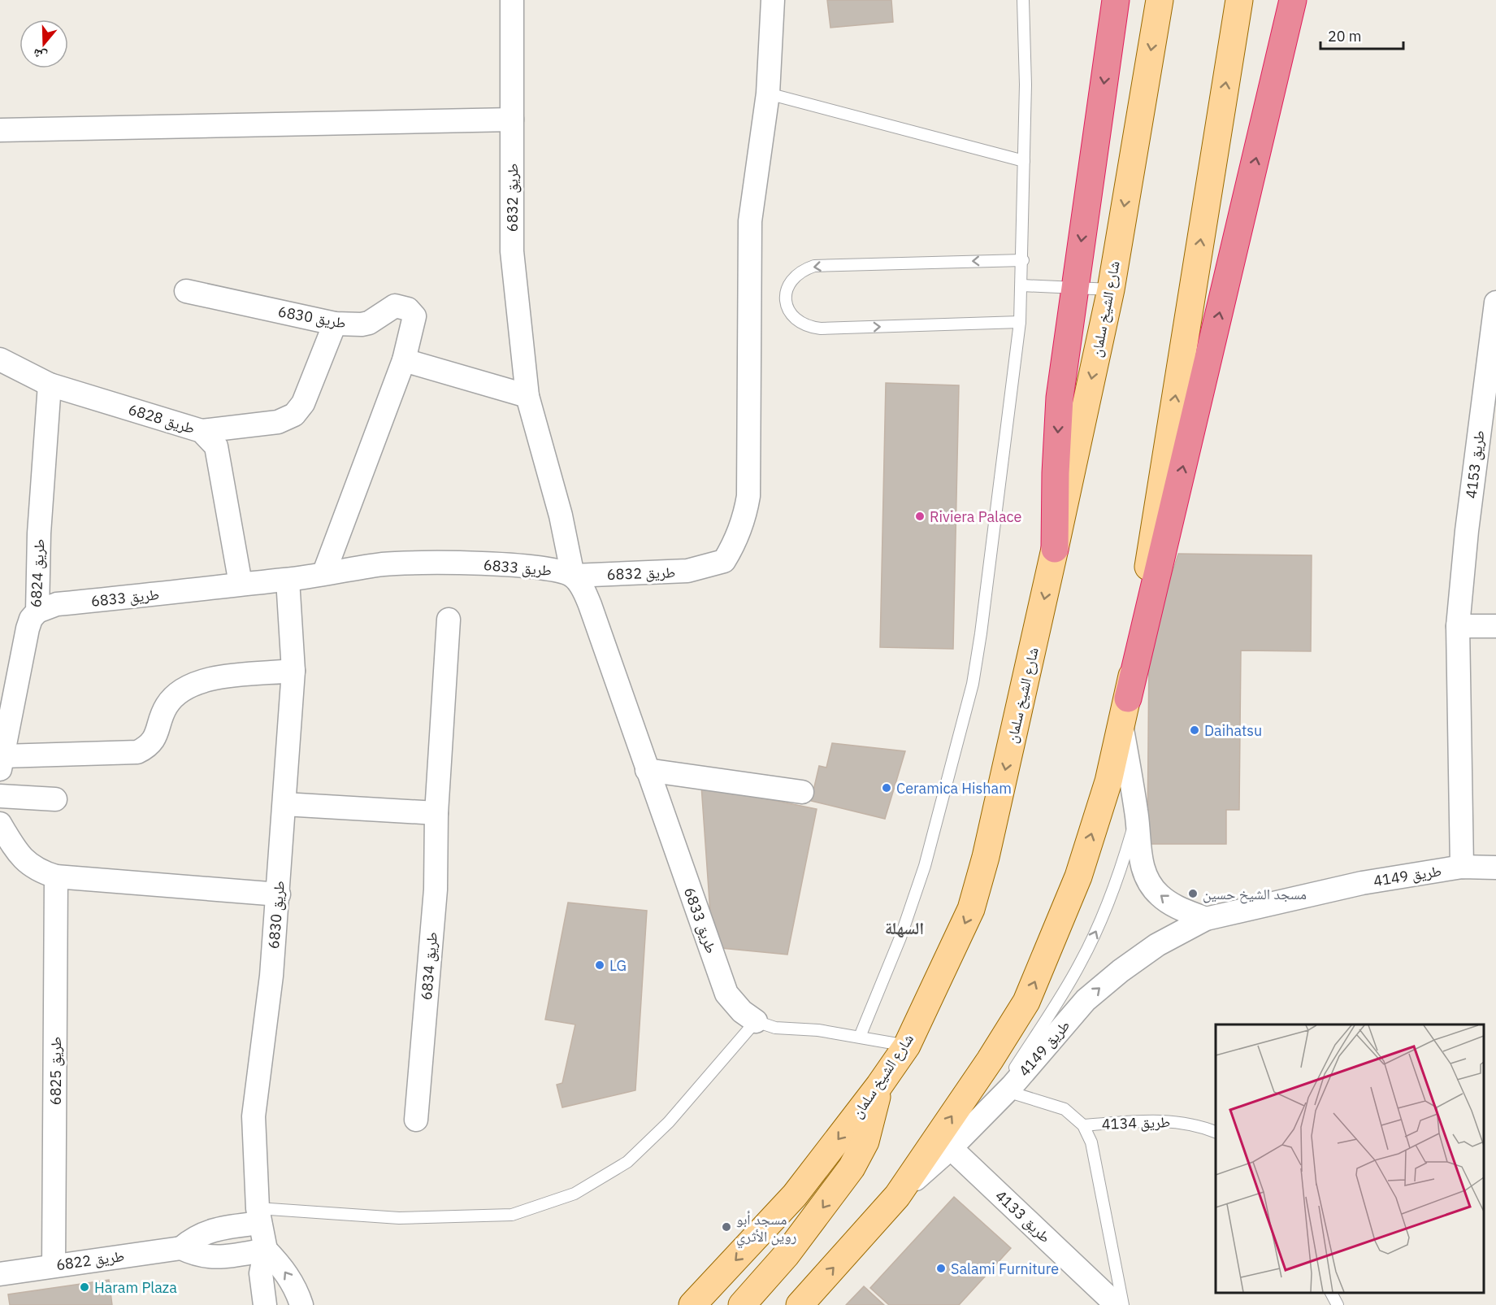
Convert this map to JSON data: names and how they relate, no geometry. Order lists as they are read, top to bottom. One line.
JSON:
{"streets":{"main road":["شارع الشيخ سلمان"],"street":["طريق 6832","طريق 6830","طريق 6828","طريق 4153","طريق 6833","طريق 6824","طريق 4149","طريق 6834","طريق 6825","طريق 4133","طريق 6822"],"lane":["طريق 4134"]},"crossings":[["طريق 6832","طريق 6833"],["طريق 6830","طريق 6833"],["طريق 6830","طريق 6824"],["طريق 6830","طريق 6822"],["طريق 6828","طريق 6833"],["طريق 6828","طريق 6824"],["طريق 4153","طريق 4149"],["طريق 6833","طريق 6824"],["طريق 4149","طريق 4133"],["طريق 6825","طريق 6822"]],"one_way":["طريق 4149"],"districts":["السهلة"],"places":["Riviera Palace","Daihatsu","Ceramica Hisham","مسجد الشيخ حسين","LG","مسجد أبو روين الأثري","Salami Furniture","Haram Plaza"],"scale_bar":"20 m","north":"bottom"}
